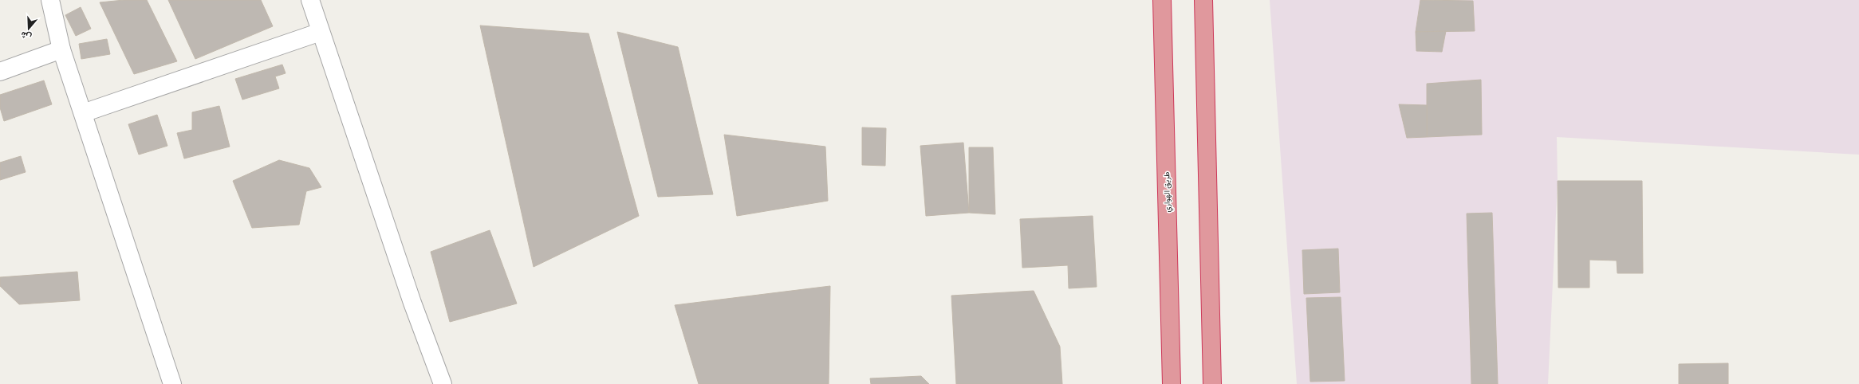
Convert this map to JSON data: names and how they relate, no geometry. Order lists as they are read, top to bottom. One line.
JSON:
{"streets":{"highway":["طريق الهواري"]},"north":"bottom"}
